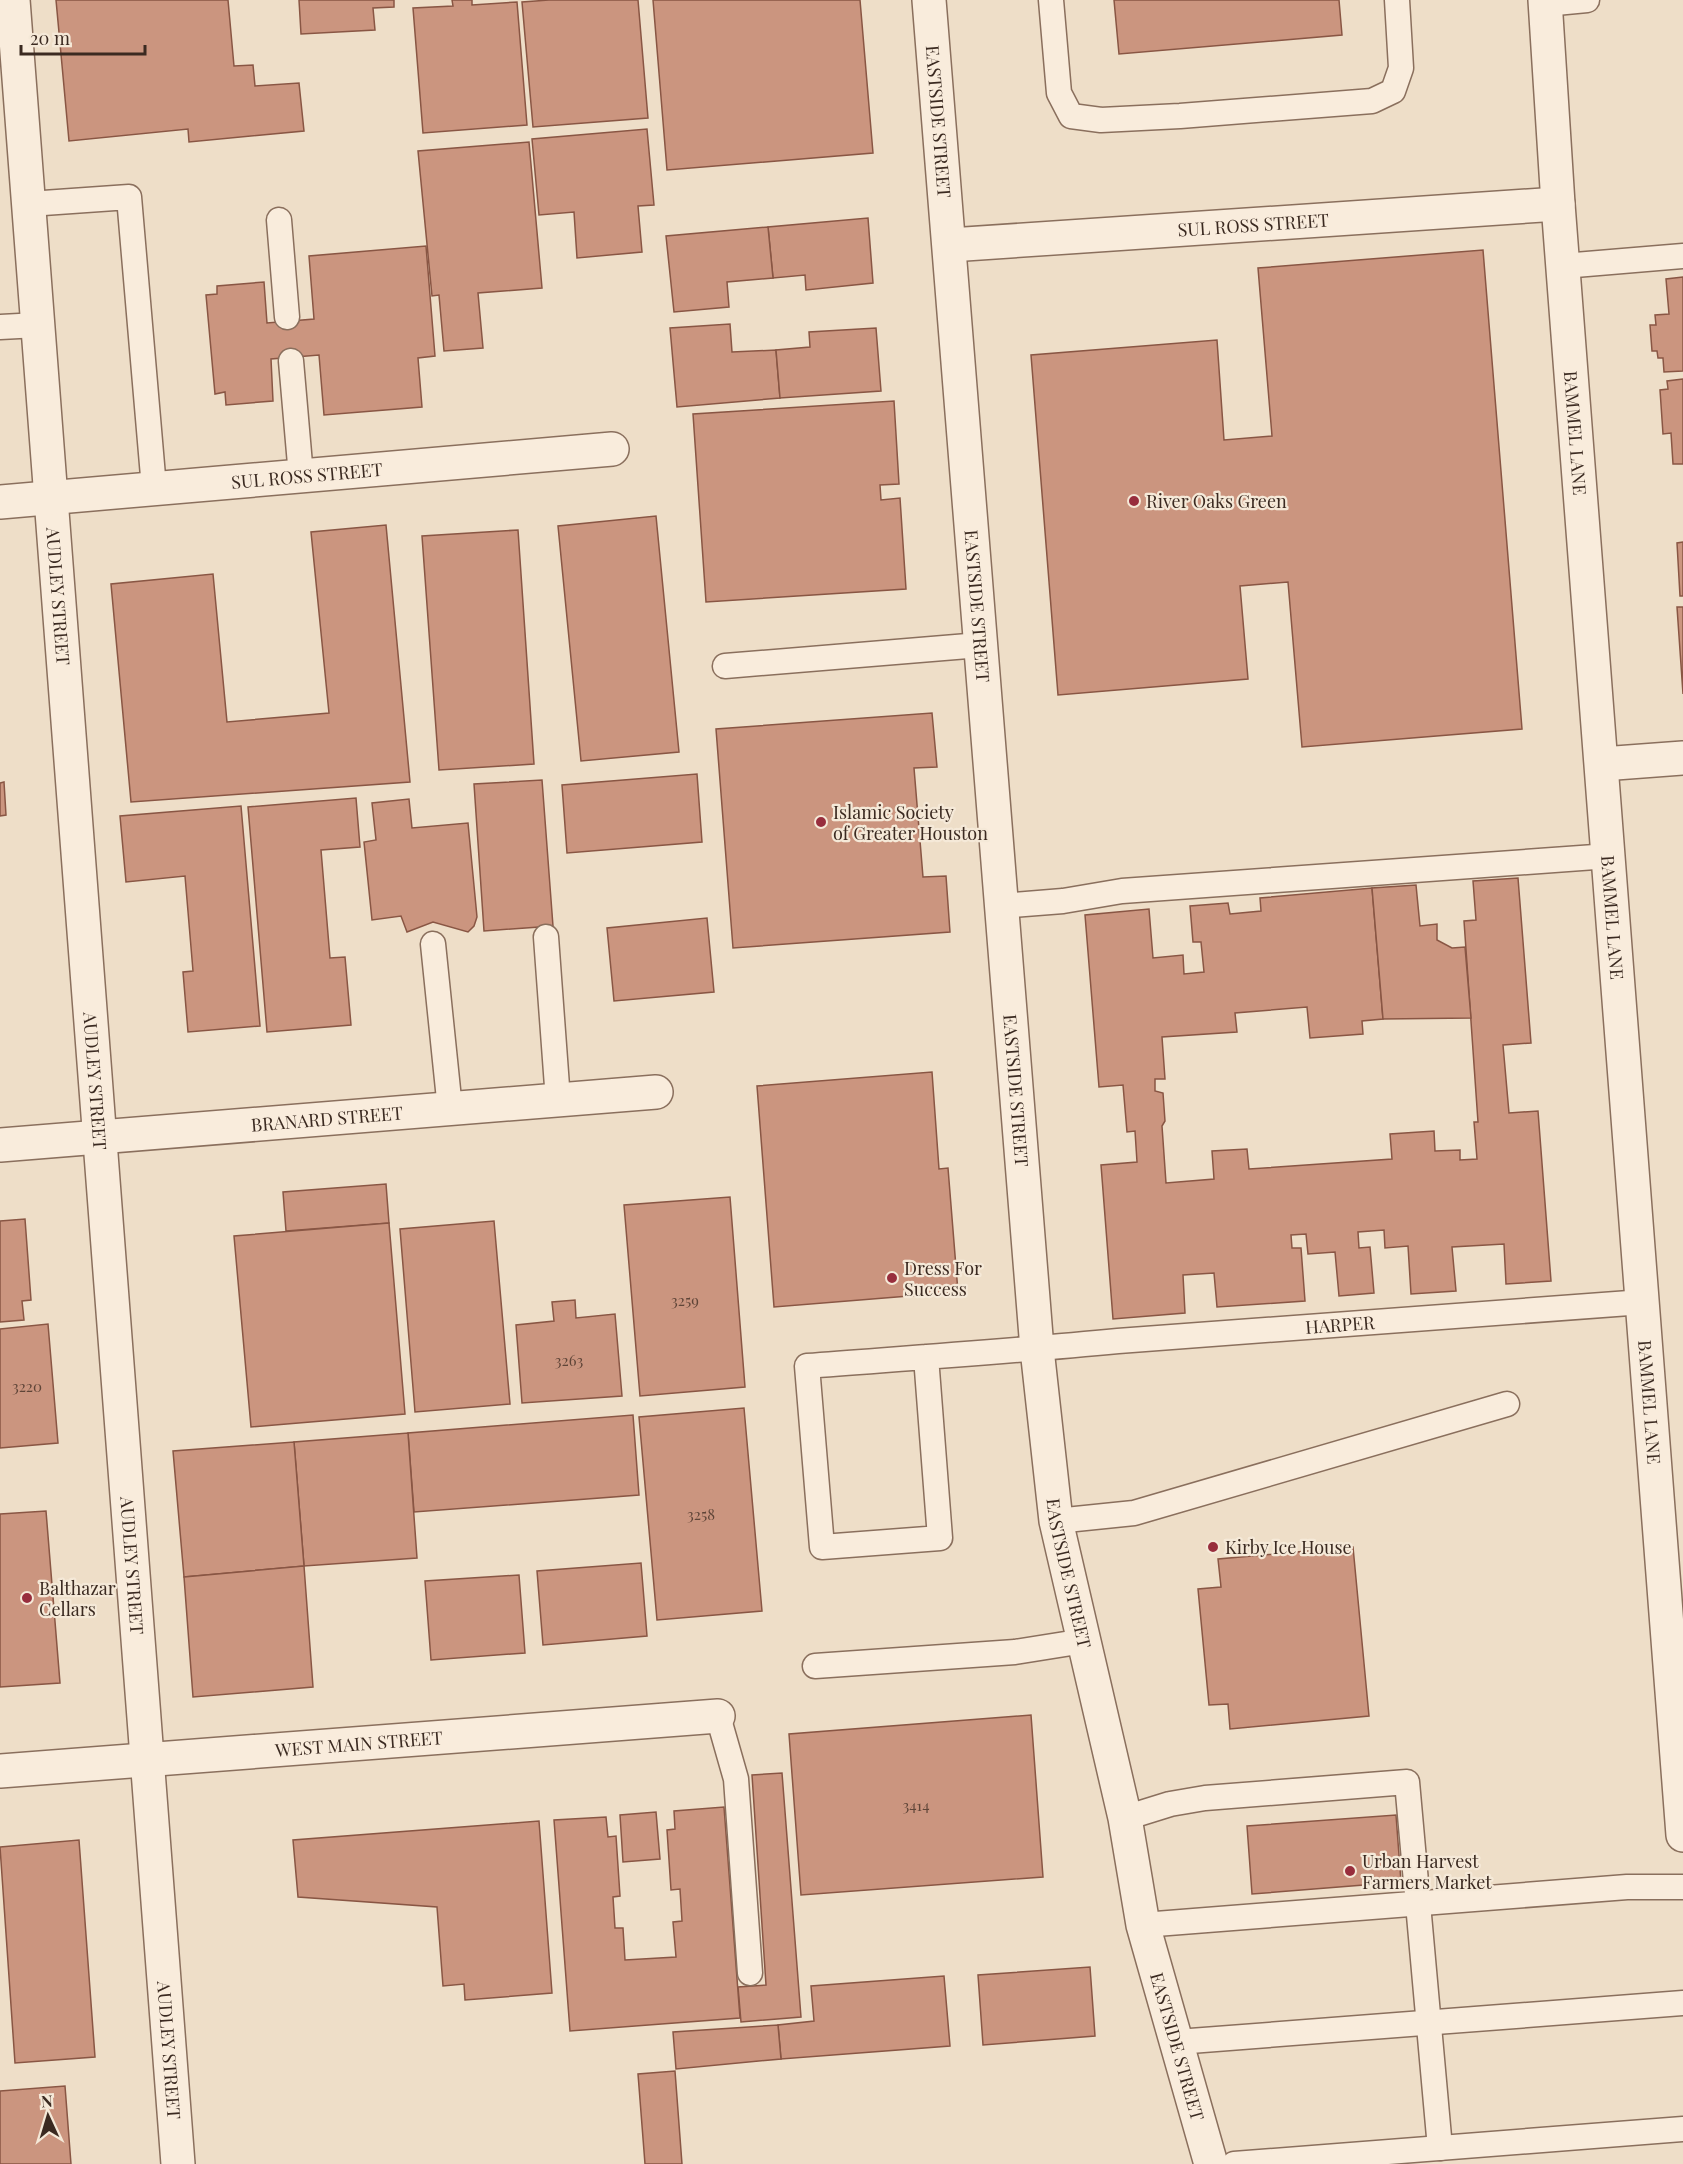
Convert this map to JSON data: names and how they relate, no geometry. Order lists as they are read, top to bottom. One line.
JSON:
{"streets":{"street":["EASTSIDE STREET","SUL ROSS STREET","BAMMEL LANE","AUDLEY STREET","BRANARD STREET","WEST MAIN STREET"],"lane":["HARPER"]},"crossings":[["EASTSIDE STREET","SUL ROSS STREET"],["EASTSIDE STREET","HARPER"],["SUL ROSS STREET","BAMMEL LANE"],["SUL ROSS STREET","AUDLEY STREET"],["BAMMEL LANE","HARPER"],["AUDLEY STREET","BRANARD STREET"],["AUDLEY STREET","WEST MAIN STREET"]],"places":["River Oaks Green","Islamic Society of Greater Houston","Dress For Success","Kirby Ice House","Balthazar Cellars","Urban Harvest Farmers Market"],"house_numbers":["3259","3263","3220","3258","3414"],"scale_bar":"20 m","north":"top"}
